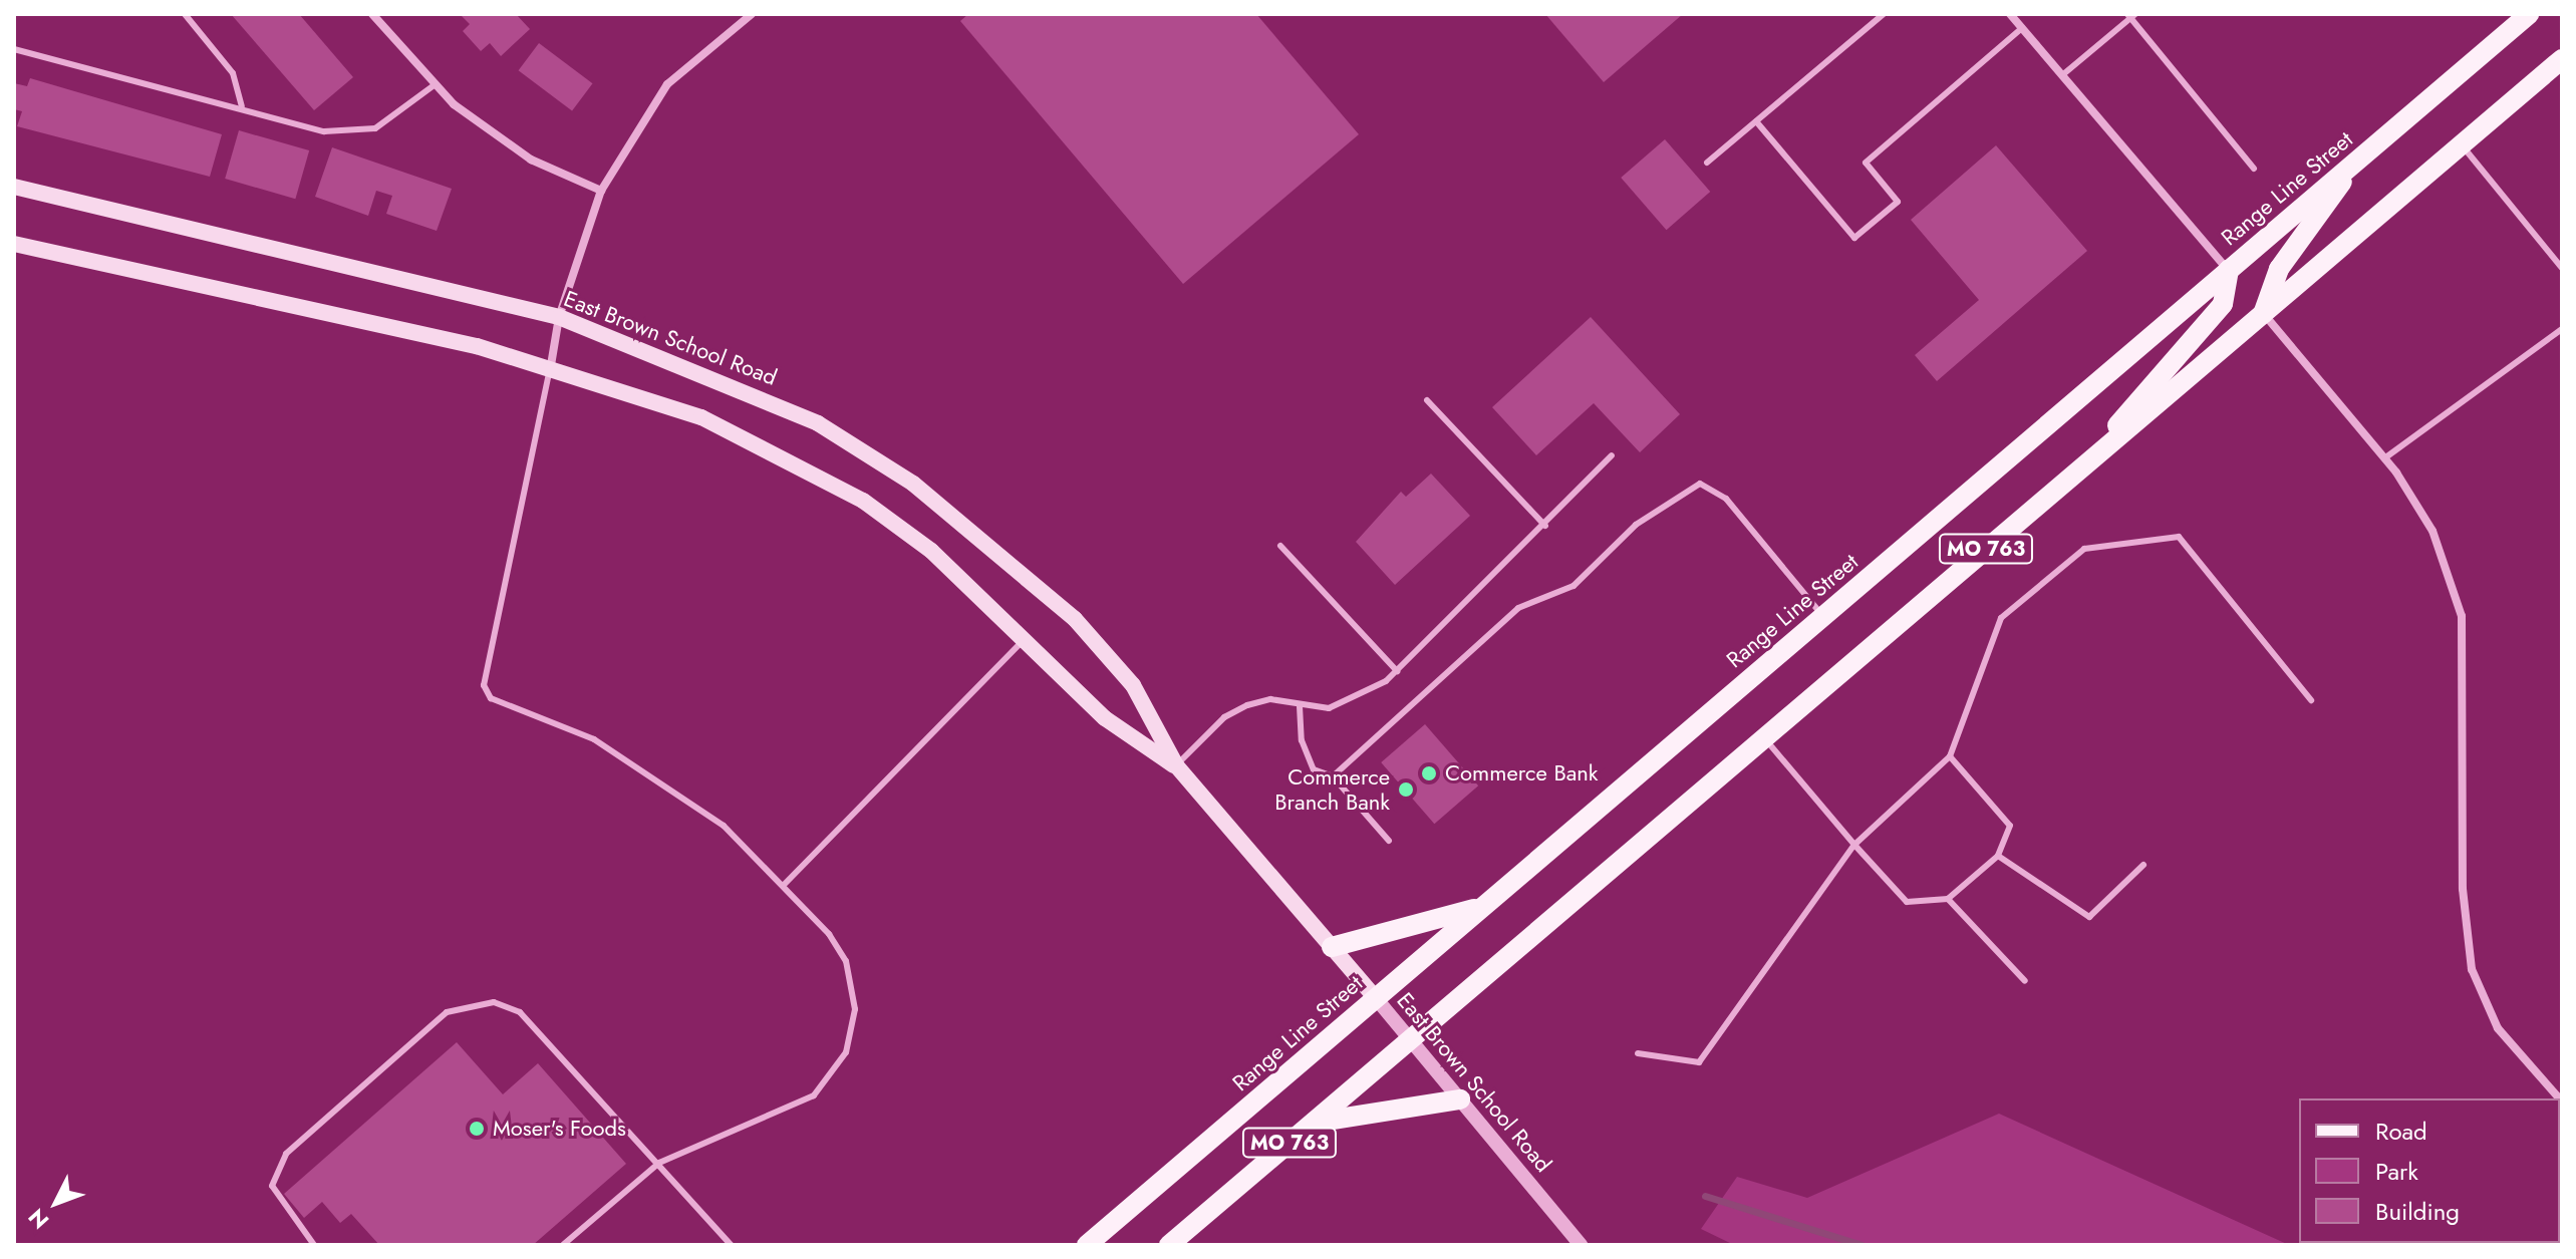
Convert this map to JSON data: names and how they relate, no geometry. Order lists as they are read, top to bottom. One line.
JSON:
{"streets":{"main road":["Range Line Street","East Brown School Road","MO 763"]},"crossings":[["Range Line Street","East Brown School Road"],["East Brown School Road","MO 763"]],"places":["Commerce Bank","Commerce Branch Bank","Moser's Foods"],"legend":["Road","Park","Building"],"north":"bottom left"}
